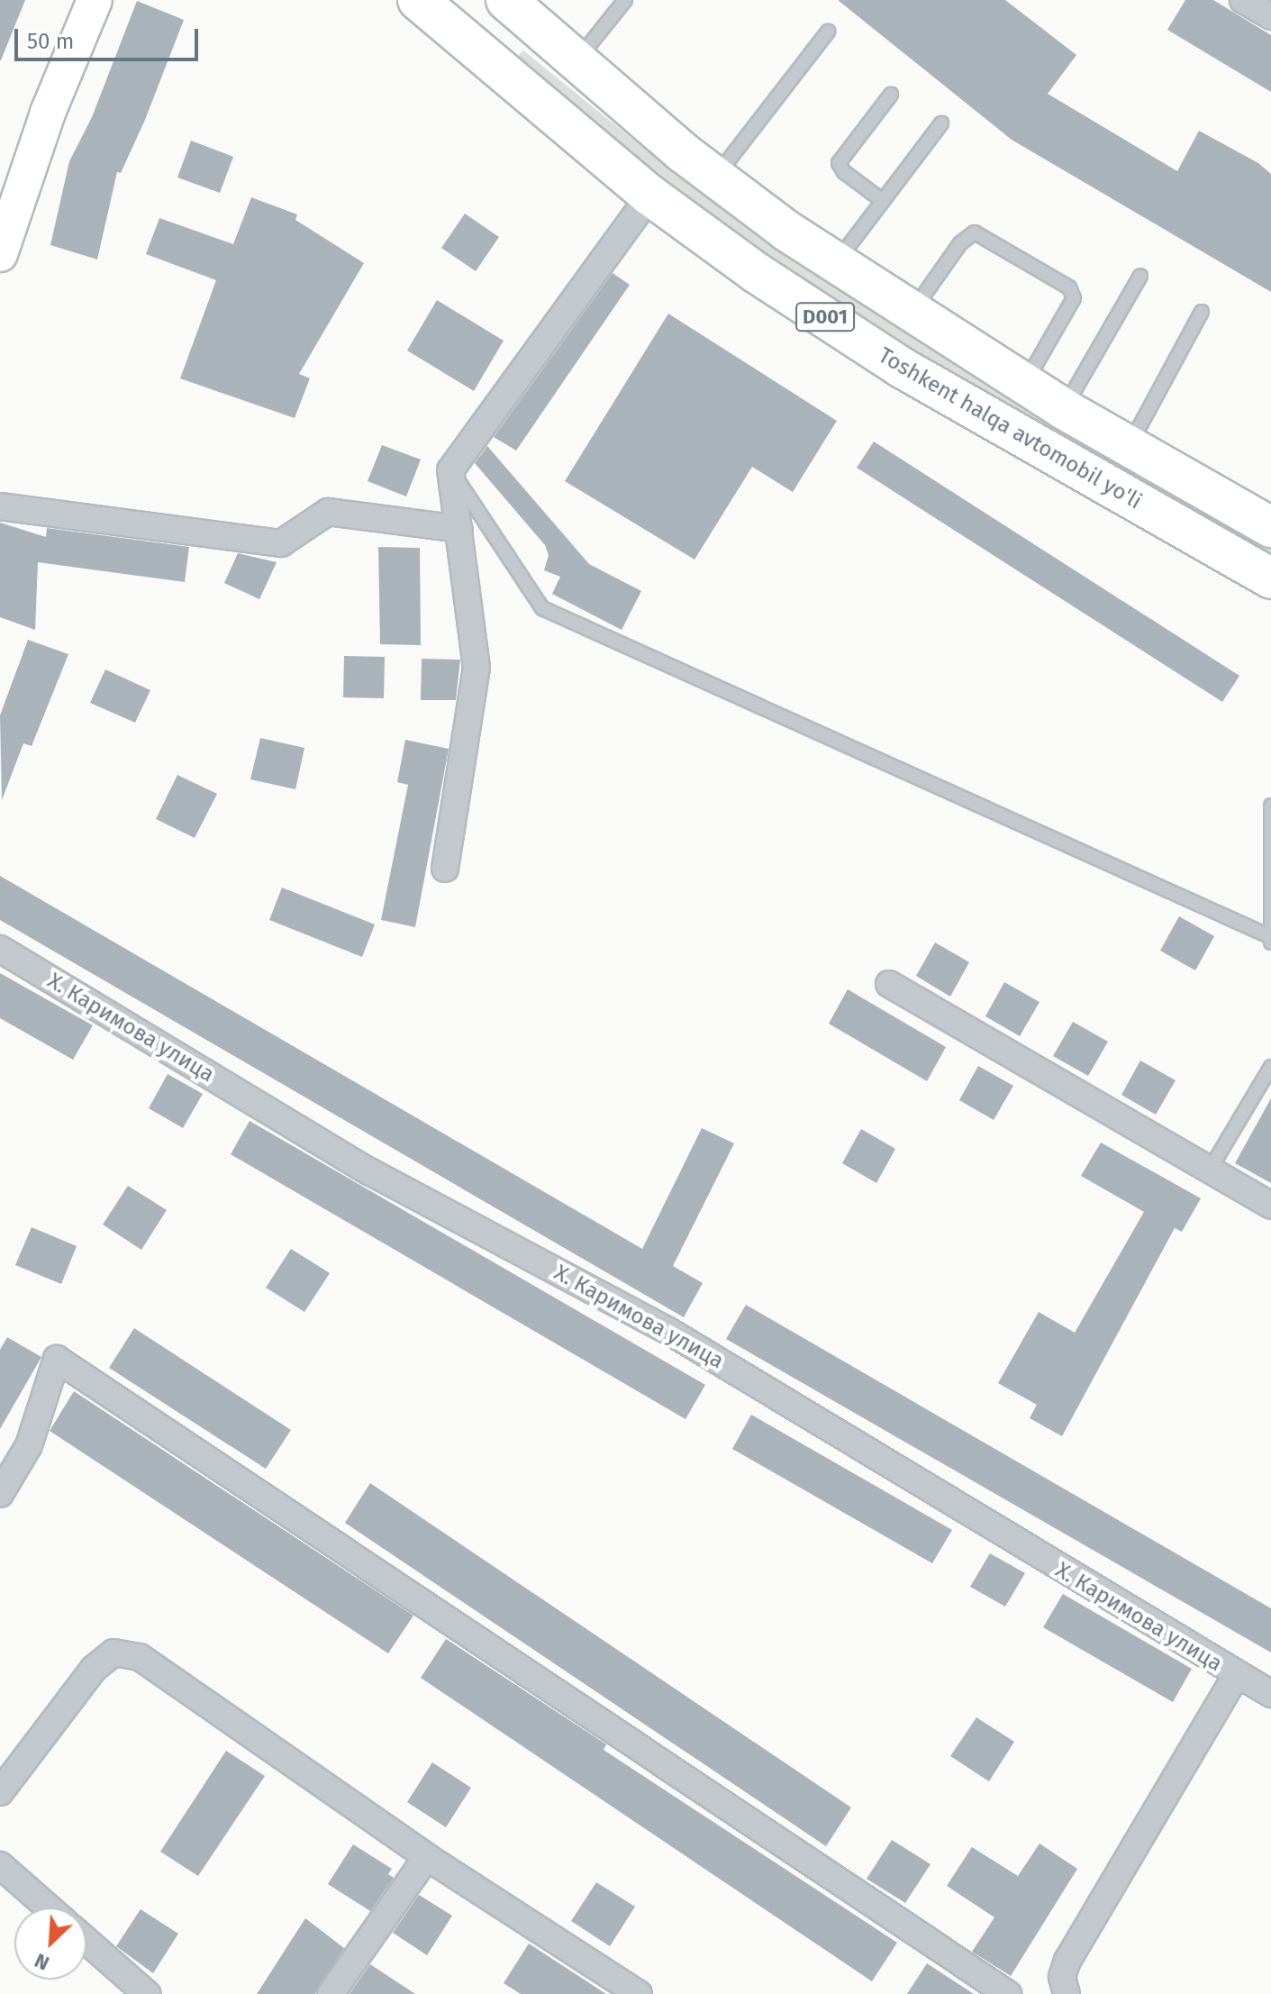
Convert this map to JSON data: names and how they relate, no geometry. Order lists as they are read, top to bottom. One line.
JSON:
{"streets":{"highway":["D001","Toshkent halqa avtomobil yo'li"],"street":["Х. Каримова улица"]},"scale_bar":"50 m","north":"bottom left"}
